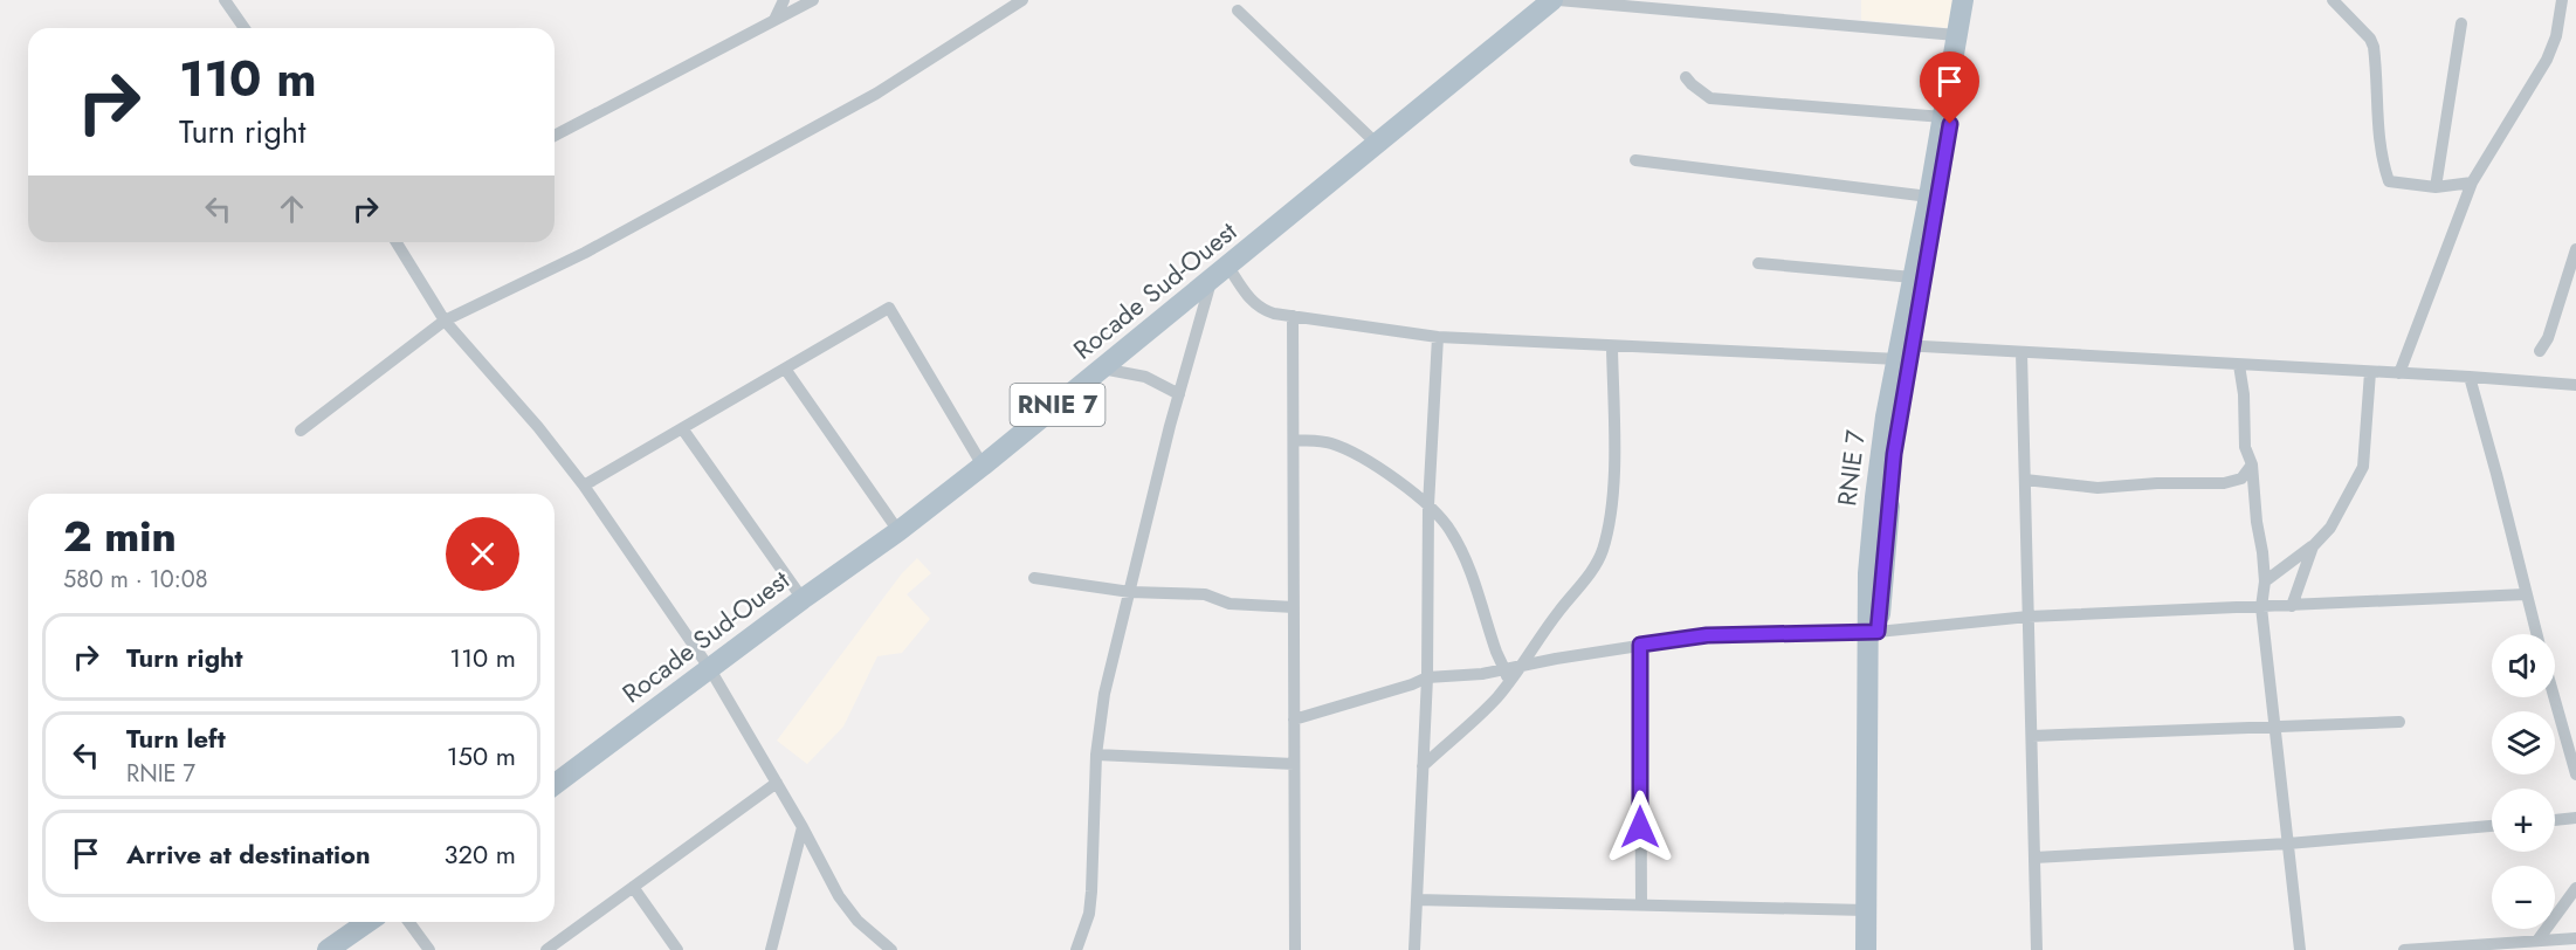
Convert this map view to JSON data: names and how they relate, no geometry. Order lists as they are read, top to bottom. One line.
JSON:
{"streets":{"main road":["Rocade Sud-Ouest","RNIE 7"]},"page":{"turn":["110 m","Turn right"],"heading":["2 min","580 m · 10:08"],"list":[{"name":"Turn right","value":"110 m"},{"name":"Turn left","note":"RNIE 7","value":"150 m"},{"name":"Arrive at destination","value":"320 m"}],"map_buttons":["+","−"]}}
